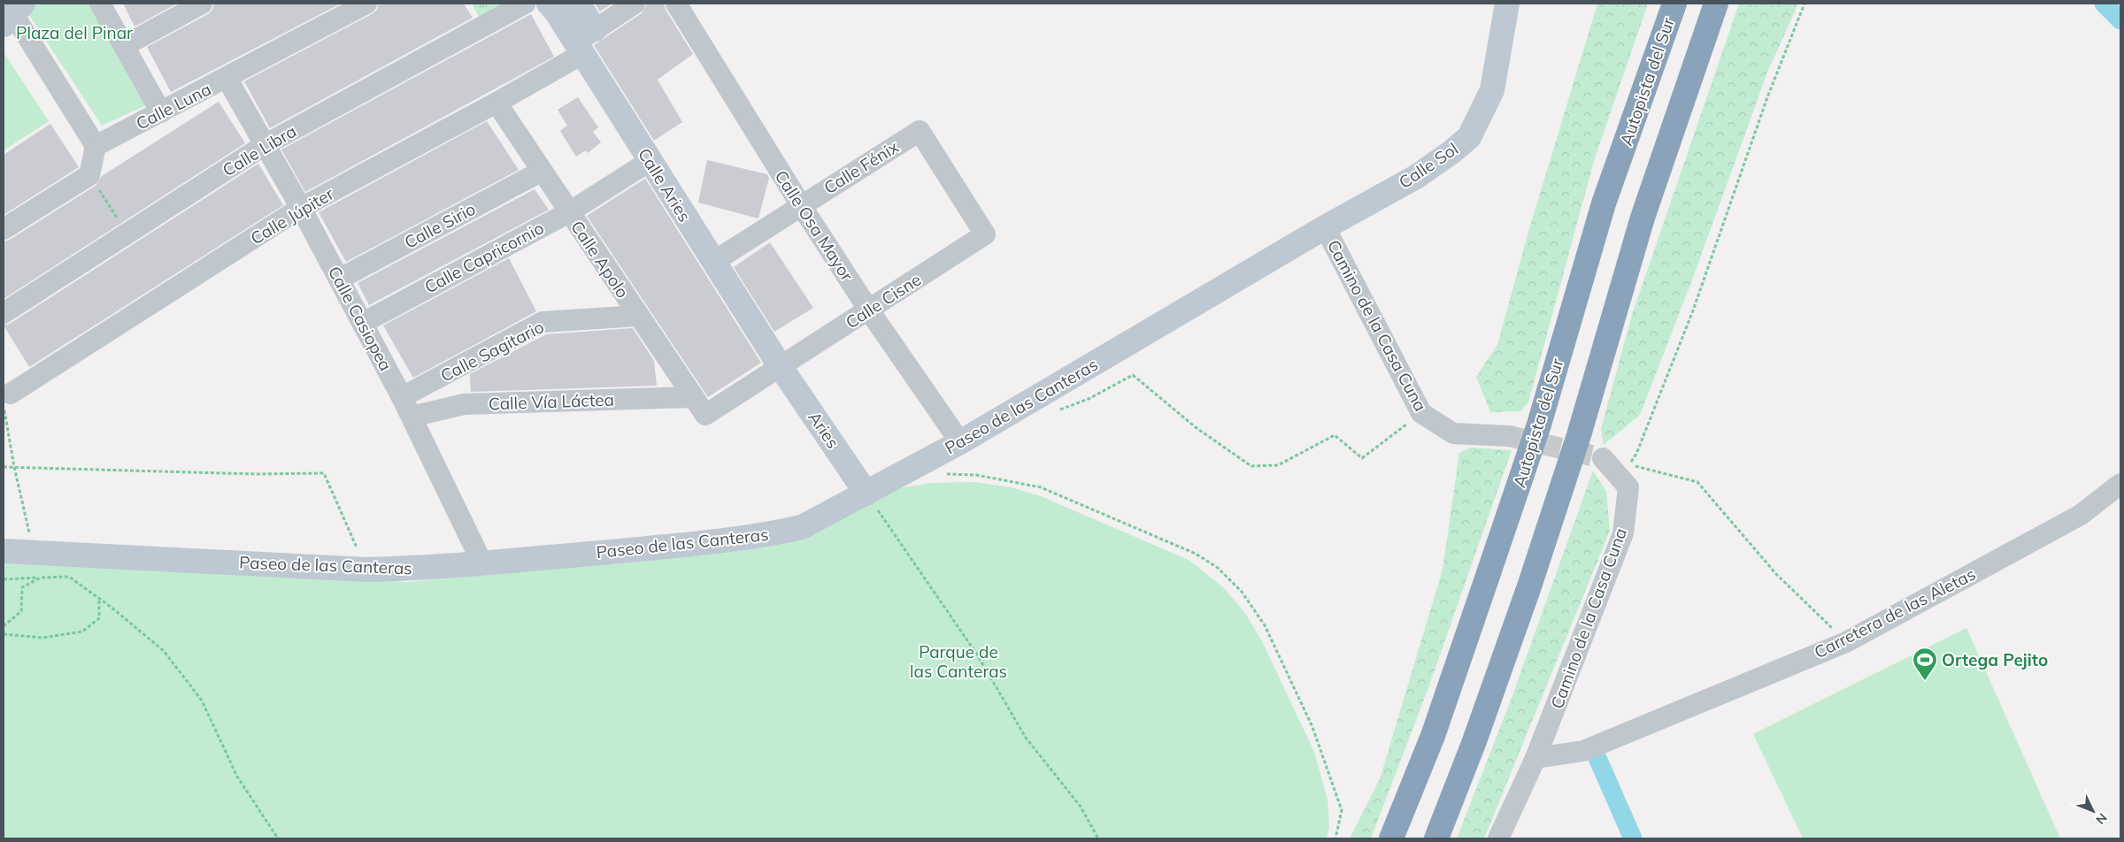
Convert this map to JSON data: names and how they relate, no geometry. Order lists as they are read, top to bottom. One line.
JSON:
{"streets":{"highway":["Autopista del Sur"],"street":["Calle Luna","Calle Libra","Calle Sol","Calle Fénix","Calle Aries","Calle Júpiter","Calle Sirio","Calle Osa Mayor","Calle Capricornio","Calle Apolo","Calle Cisne","Calle Casiopea","Camino de la Casa Cuna","Calle Sagitario","Calle Vía Láctea","Paseo de las Canteras","Aries","Carretera de las Aletas"]},"crossings":[["Calle Luna","Calle Casiopea"],["Calle Libra","Calle Casiopea"],["Calle Sol","Camino de la Casa Cuna"],["Calle Sol","Paseo de las Canteras"],["Calle Fénix","Calle Aries"],["Calle Fénix","Calle Osa Mayor"],["Calle Fénix","Calle Cisne"],["Calle Aries","Calle Júpiter"],["Calle Aries","Calle Capricornio"],["Calle Aries","Calle Cisne"],["Calle Aries","Aries"],["Calle Júpiter","Calle Apolo"],["Calle Júpiter","Calle Casiopea"],["Calle Sirio","Calle Apolo"],["Calle Sirio","Calle Casiopea"],["Calle Osa Mayor","Calle Cisne"],["Calle Osa Mayor","Paseo de las Canteras"],["Calle Capricornio","Calle Apolo"],["Calle Capricornio","Calle Casiopea"],["Calle Apolo","Calle Cisne"],["Calle Apolo","Calle Sagitario"],["Calle Apolo","Calle Vía Láctea"],["Calle Cisne","Aries"],["Calle Casiopea","Calle Sagitario"],["Calle Casiopea","Calle Vía Láctea"],["Calle Casiopea","Paseo de las Canteras"],["Camino de la Casa Cuna","Carretera de las Aletas"],["Paseo de las Canteras","Aries"]],"parks":["Plaza del Pinar","Parque de las Canteras"],"places":{"sports":["Ortega Pejito"]},"north":"bottom right"}
